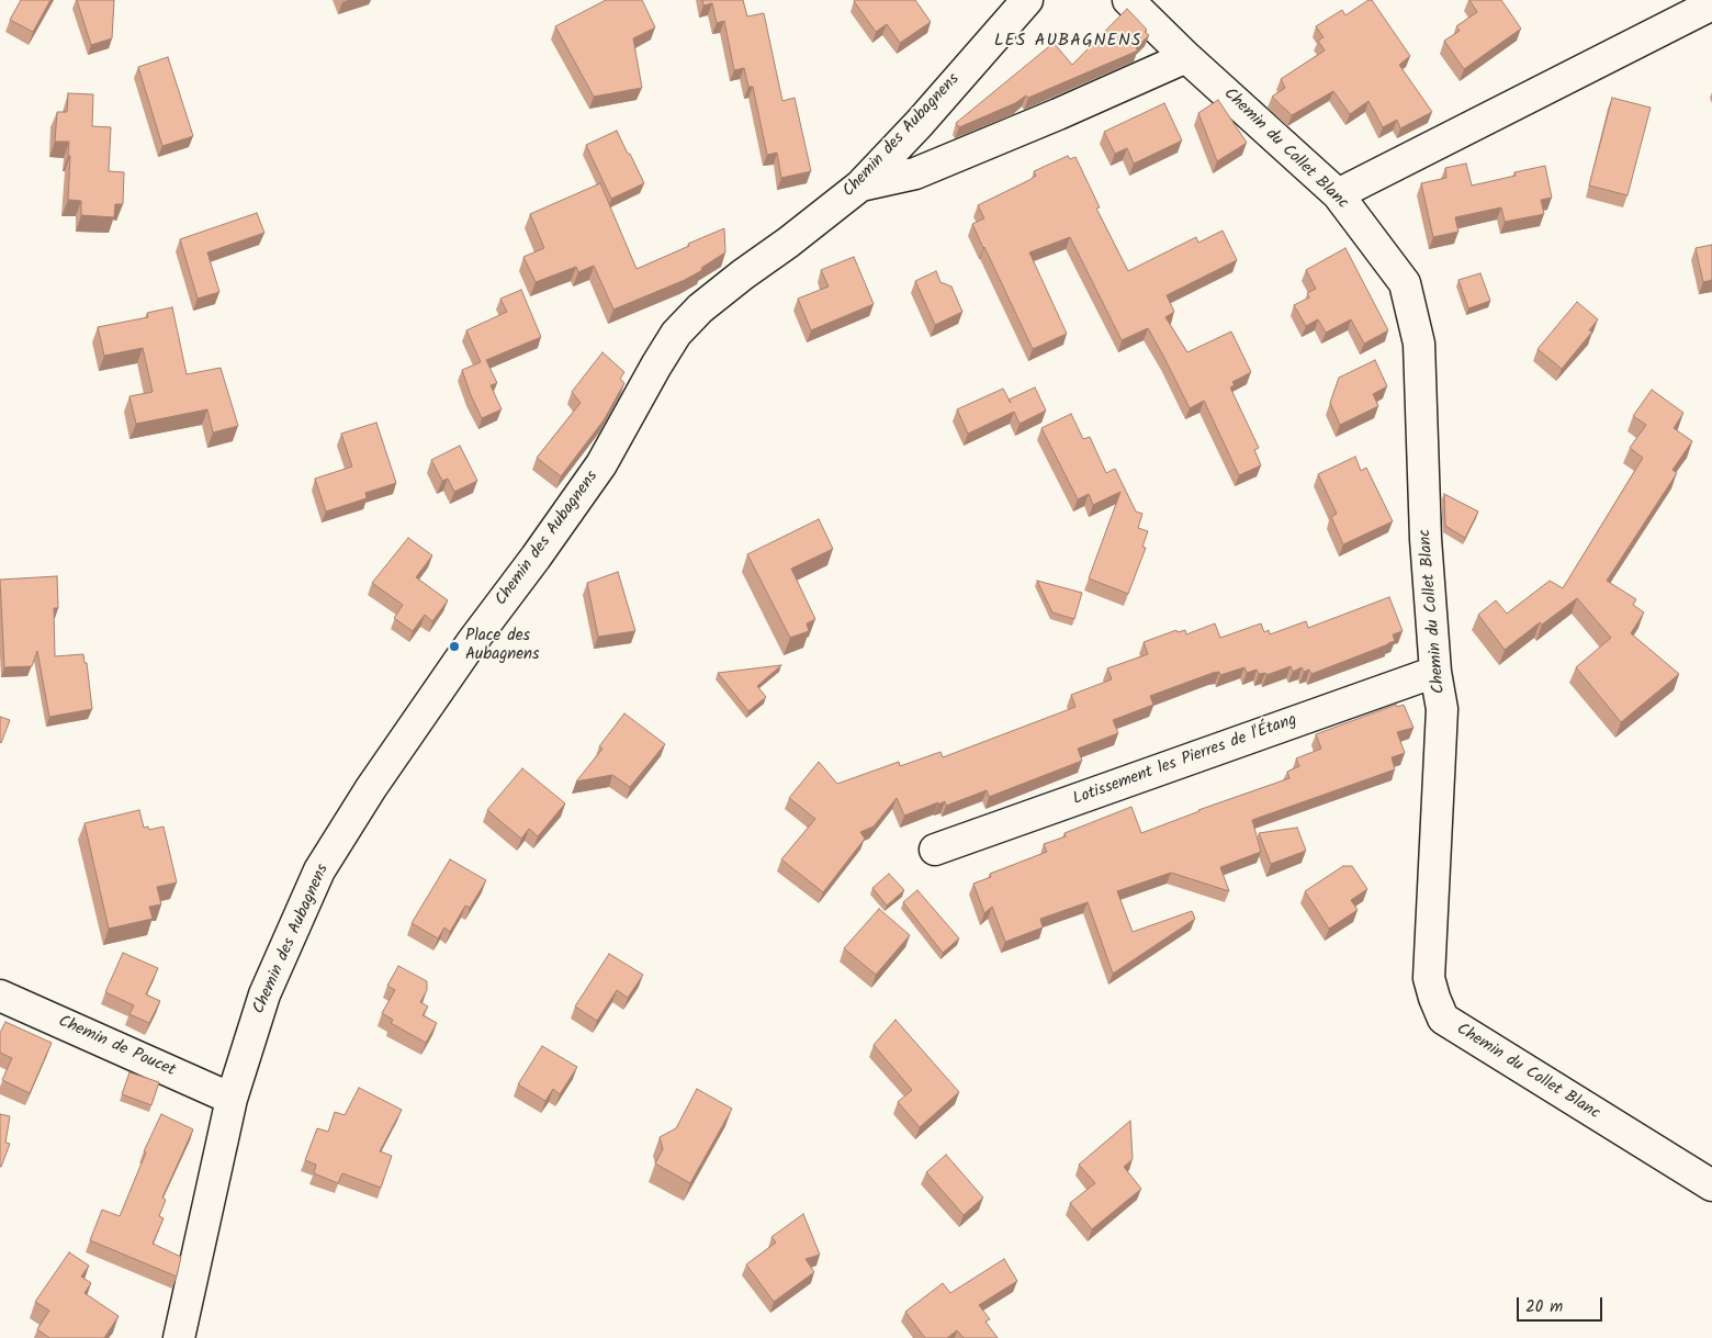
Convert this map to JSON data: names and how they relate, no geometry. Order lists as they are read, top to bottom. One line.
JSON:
{"streets":{"street":["Chemin des Aubagnens","Chemin du Collet Blanc","Lotissement les Pierres de l'Étang","Chemin de Poucet"]},"crossings":[["Chemin des Aubagnens","Chemin de Poucet"],["Chemin du Collet Blanc","Lotissement les Pierres de l'Étang"]],"districts":["LES AUBAGNENS"],"places":["Place des Aubagnens"],"scale_bar":"20 m"}
